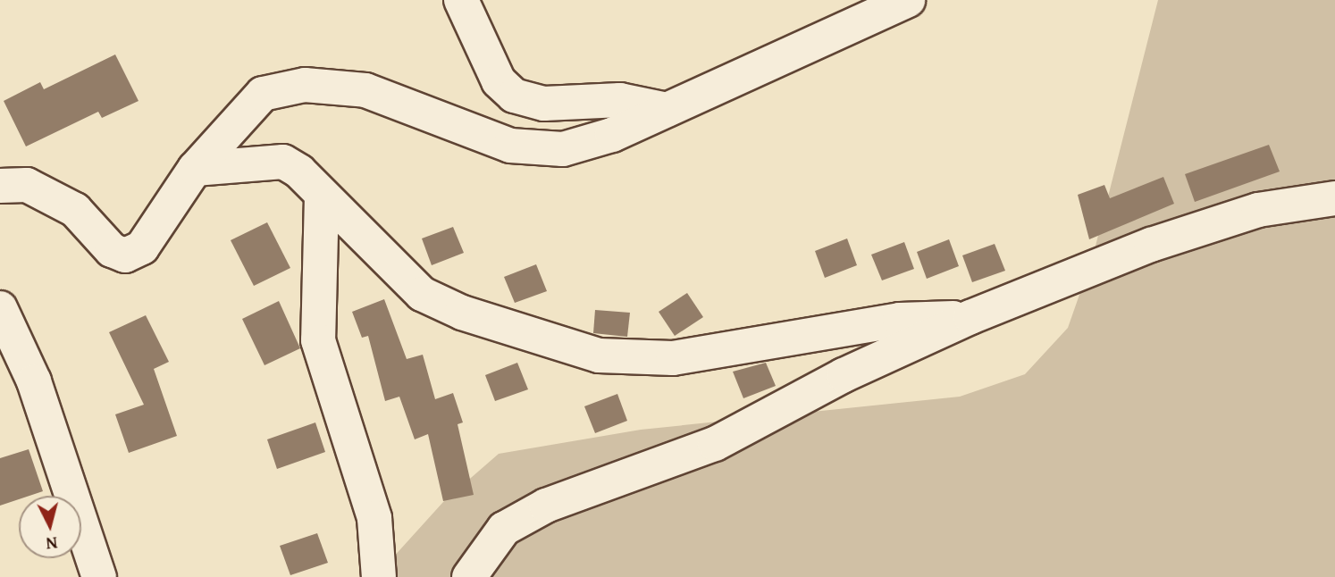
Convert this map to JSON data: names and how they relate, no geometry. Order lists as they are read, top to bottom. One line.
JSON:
{"north":"bottom"}
